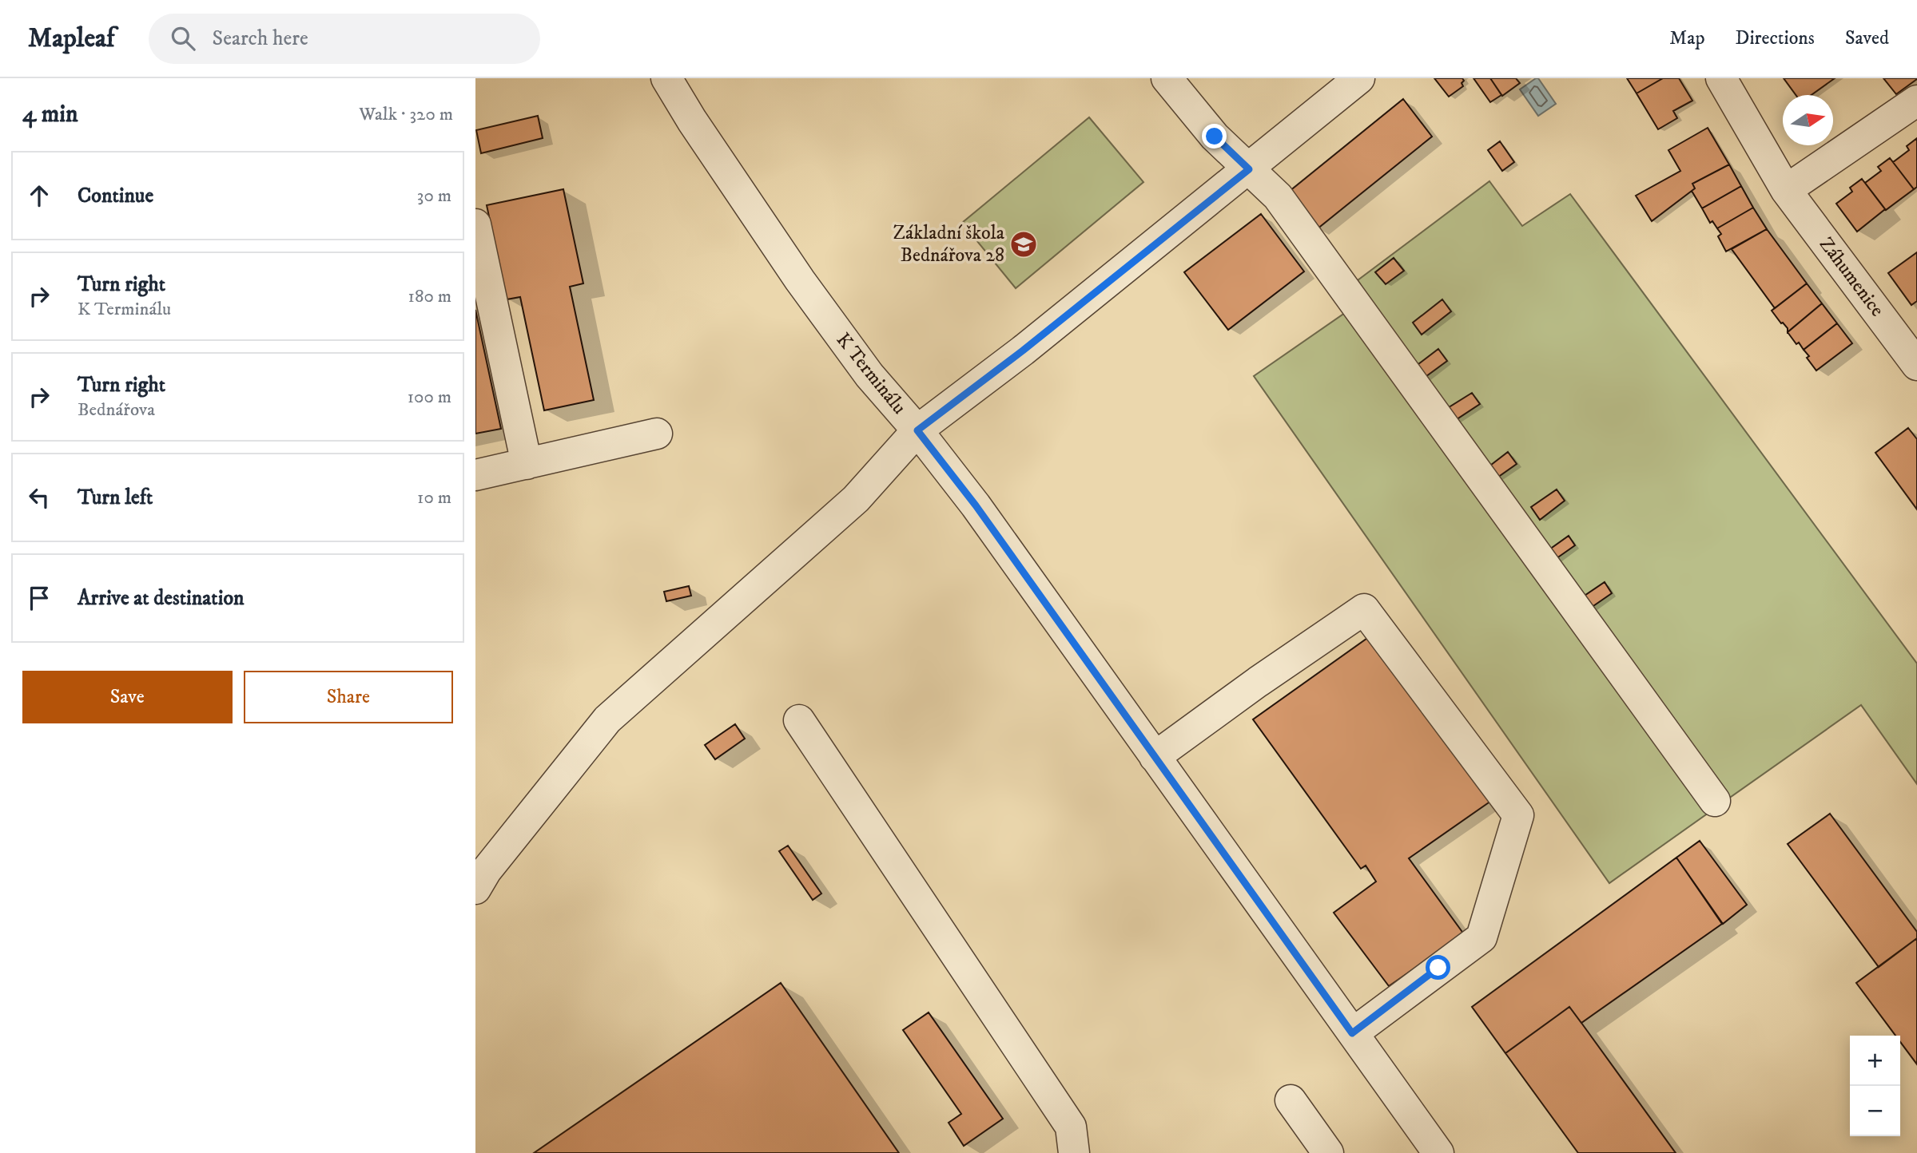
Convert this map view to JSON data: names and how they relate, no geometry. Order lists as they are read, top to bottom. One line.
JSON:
{"streets":{"street":["Záhumenice","K Terminálu"]},"places":{"school or university":["Základní škola Bednářova 28"]},"north":"right","page":{"header":"Mapleaf","search":"Search here","nav":["Map","Directions","Saved"],"heading":["4 min","Walk · 320 m"],"list":[["Continue","30 m"],["Turn right","K Terminálu","180 m"],["Turn right","Bednářova","100 m"],["Turn left","10 m"],"Arrive at destination"],"buttons":["Save","Share"],"map_buttons":["+","−"]}}
